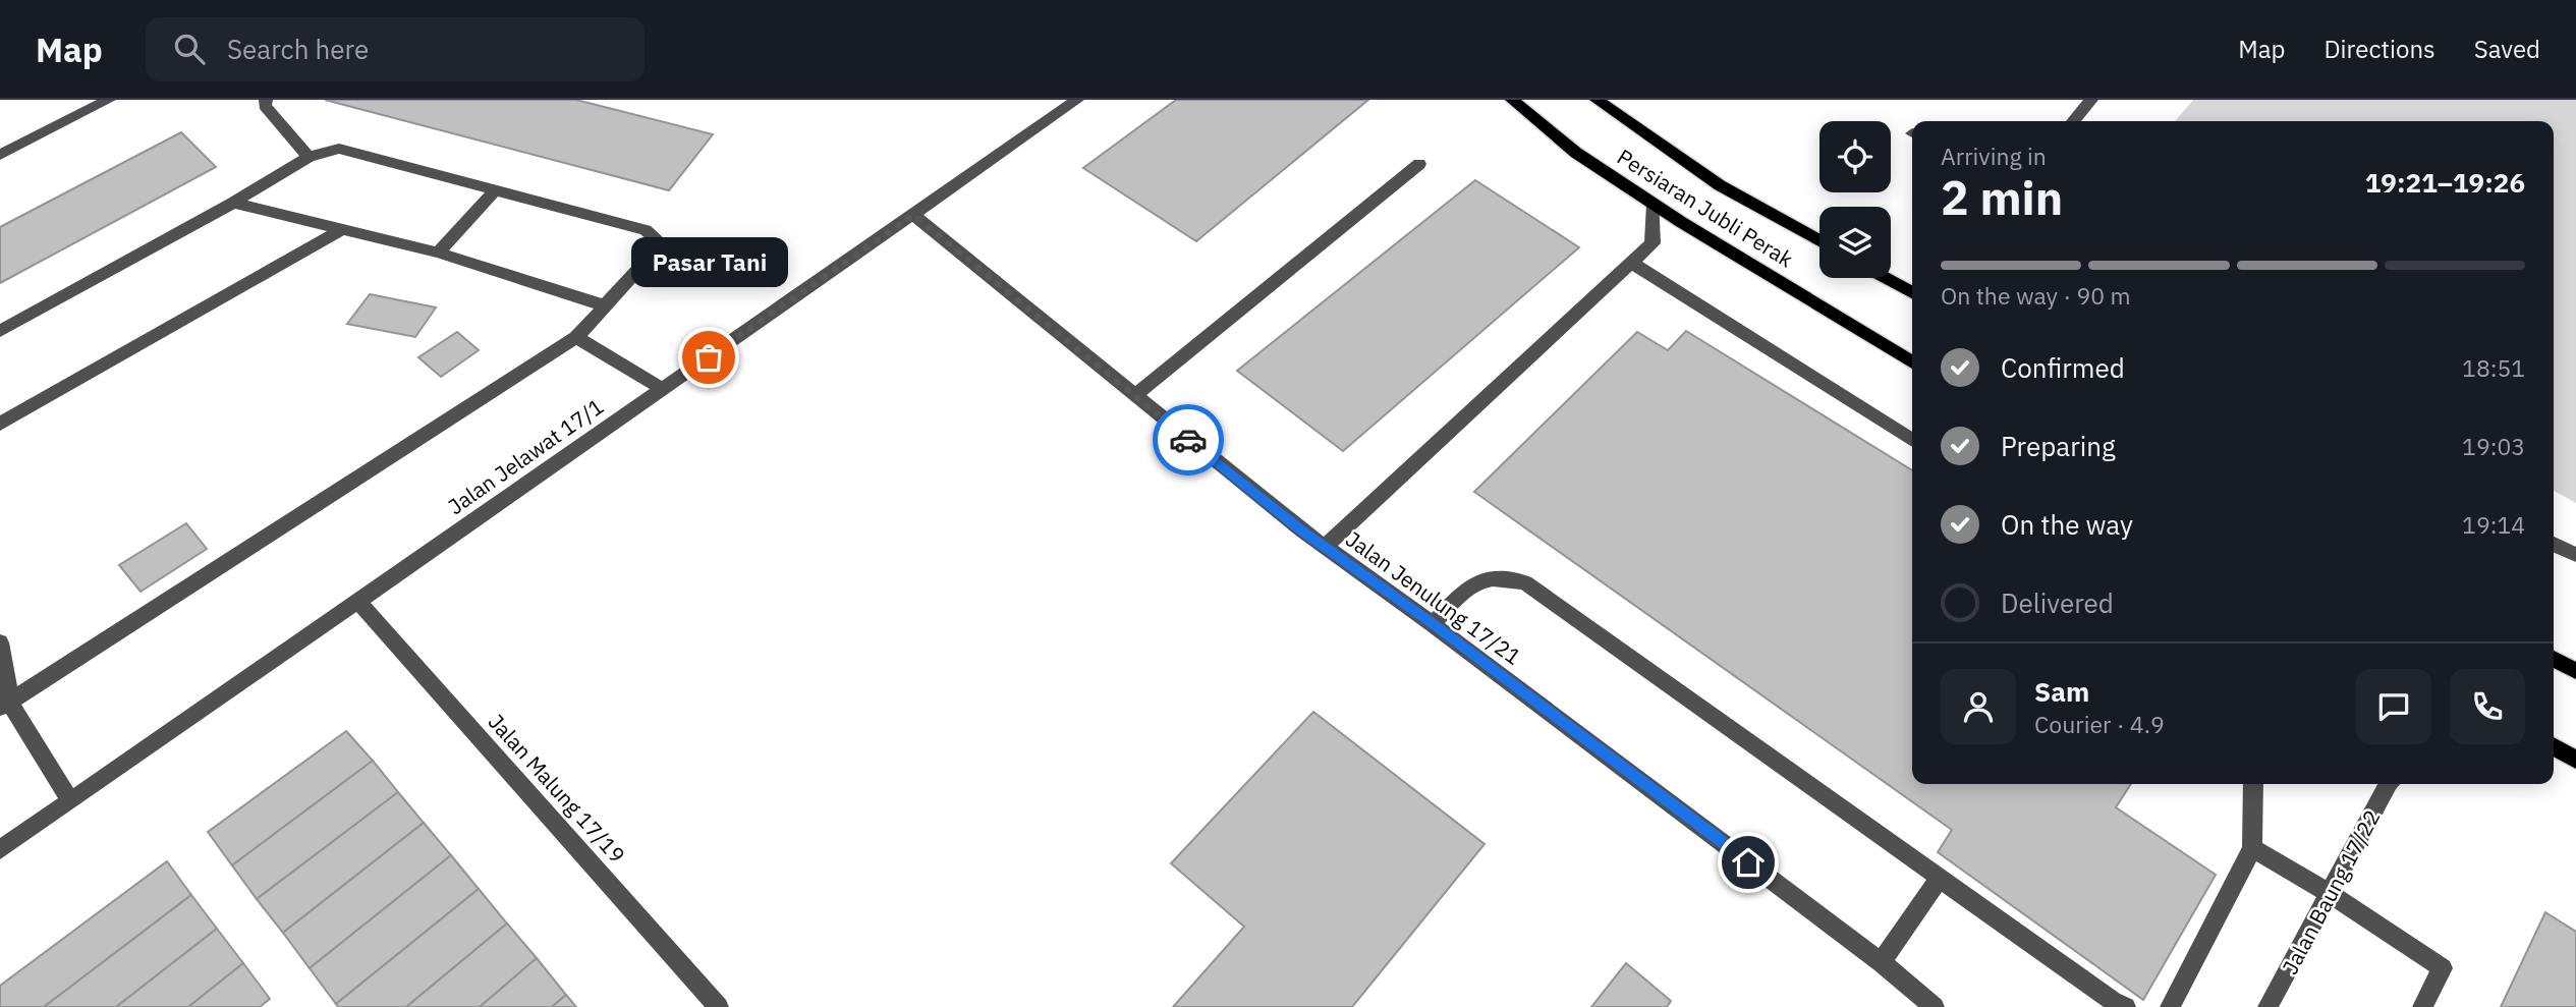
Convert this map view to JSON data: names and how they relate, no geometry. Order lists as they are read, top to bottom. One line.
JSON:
{"streets":{"main road":["Persiaran Jubli Perak"],"street":["Jalan Jelawat 17/1","Jalan Jenulung 17/21","Jalan Malung 17/19","Jalan Baung 17/22"]},"crossings":[["Jalan Jelawat 17/1","Jalan Jenulung 17/21"],["Jalan Jelawat 17/1","Jalan Malung 17/19"]],"places":["Pasar Tani"],"page":{"header":"Map","search":"Search here","nav":["Map","Directions","Saved"],"heading":["2 min","Arriving in","19:21–19:26"],"panel":["Sam","Courier · 4.9"],"bubble":"Pasar Tani","bar":"On the way · 90 m","list":[["Confirmed","18:51"],["Preparing","19:03"],["On the way","19:14"],"Delivered"]}}
